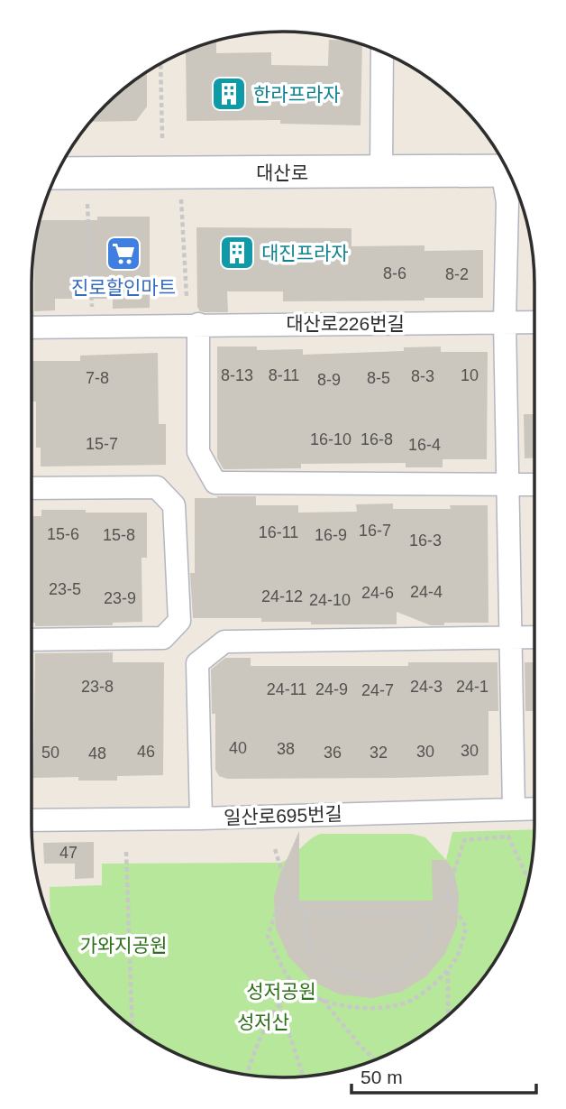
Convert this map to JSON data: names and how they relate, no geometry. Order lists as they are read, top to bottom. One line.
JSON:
{"streets":{"main road":["대산로"],"street":["대산로226번길","일산로695번길"]},"parks":["가와지공원","성저공원","성저산"],"places":{"building":["한라프라자","대진프라자"],"supermarket":["진로할인마트"]},"house_numbers":["8-6","8-2","8-13","8-11","10","8-3","7-8","8-5","8-9","16-10","16-8","15-7","16-4","16-7","16-11","15-6","15-8","16-9","16-3","23-5","24-4","24-6","24-12","23-9","24-10","23-8","24-3","24-1","24-11","24-9","24-7","40","38","30","46","30","50","36","32","48","47"],"scale_bar":"50 m"}
